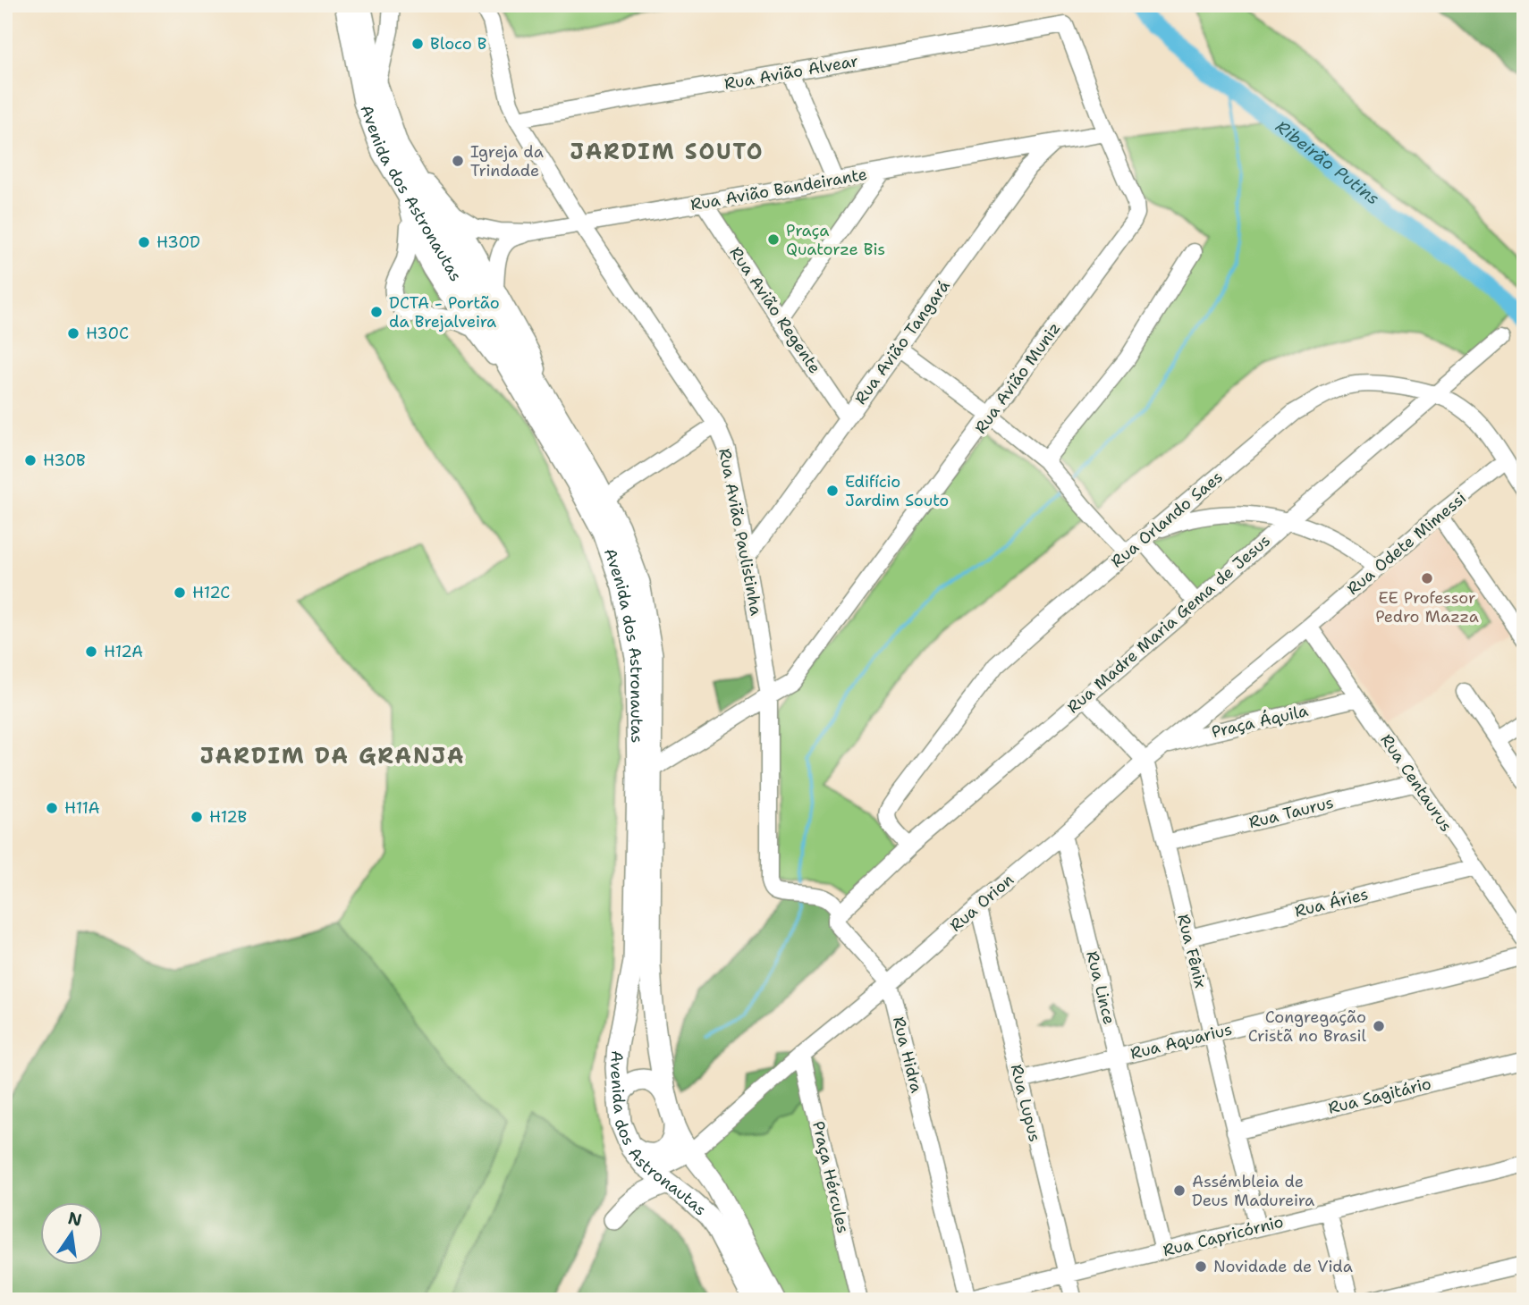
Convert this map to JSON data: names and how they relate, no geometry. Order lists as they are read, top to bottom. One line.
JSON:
{"streets":{"main road":["Avenida dos Astronautas"],"street":["Rua Avião Alvear","Rua Avião Bandeirante","Rua Avião Regente","Rua Avião Tangará","Rua Avião Muniz","Rua Orlando Saes","Rua Avião Paulistinha","Rua Odete Mimessi","Rua Madre Maria Gema de Jesus","Praça Áquila","Rua Centaurus","Rua Taurus","Rua Orion","Rua Áries","Rua Fênix","Rua Lince","Rua Aquarius","Rua Hidra","Rua Sagitário","Rua Lupus","Praça Hércules","Rua Capricórnio"]},"crossings":[["Rua Avião Alvear","Rua Avião Muniz"],["Rua Avião Alvear","Rua Avião Paulistinha"],["Rua Avião Bandeirante","Rua Avião Regente"],["Rua Avião Bandeirante","Rua Avião Tangará"],["Rua Avião Bandeirante","Rua Avião Muniz"],["Rua Avião Bandeirante","Rua Avião Paulistinha"],["Avenida dos Astronautas","Rua Avião Muniz"],["Avenida dos Astronautas","Rua Orion"],["Rua Avião Regente","Rua Avião Tangará"],["Rua Avião Tangará","Rua Avião Paulistinha"],["Rua Avião Muniz","Rua Avião Paulistinha"],["Rua Orlando Saes","Rua Odete Mimessi"],["Rua Orlando Saes","Rua Madre Maria Gema de Jesus"],["Rua Avião Paulistinha","Rua Madre Maria Gema de Jesus"],["Rua Avião Paulistinha","Rua Hidra"],["Rua Odete Mimessi","Rua Centaurus"],["Rua Odete Mimessi","Rua Orion"],["Rua Madre Maria Gema de Jesus","Rua Fênix"],["Rua Madre Maria Gema de Jesus","Rua Hidra"],["Praça Áquila","Rua Centaurus"],["Praça Áquila","Rua Orion"],["Rua Centaurus","Rua Taurus"],["Rua Centaurus","Rua Orion"],["Rua Centaurus","Rua Áries"],["Rua Taurus","Rua Fênix"],["Rua Orion","Rua Fênix"],["Rua Orion","Rua Lince"],["Rua Orion","Rua Hidra"],["Rua Orion","Rua Lupus"],["Rua Orion","Praça Hércules"],["Rua Áries","Rua Fênix"],["Rua Fênix","Rua Aquarius"],["Rua Fênix","Rua Sagitário"],["Rua Fênix","Rua Capricórnio"],["Rua Lince","Rua Aquarius"],["Rua Lince","Rua Capricórnio"],["Rua Aquarius","Rua Lupus"],["Rua Hidra","Rua Capricórnio"],["Rua Lupus","Rua Capricórnio"]],"districts":["JARDIM SOUTO","JARDIM DA GRANJA"],"water":["Ribeirão Putins"],"places":["Bloco B","Igreja da Trindade","Praça Quatorze Bis","H30D","DCTA - Portão da Brejalveira","H30C","H30B","Edifício Jardim Souto","EE Professor Pedro Mazza","H12C","H12A","H11A","H12B","Congregação Cristã no Brasil","Assémbleia de Deus Madureira","Novidade de Vida"],"north":"top"}
